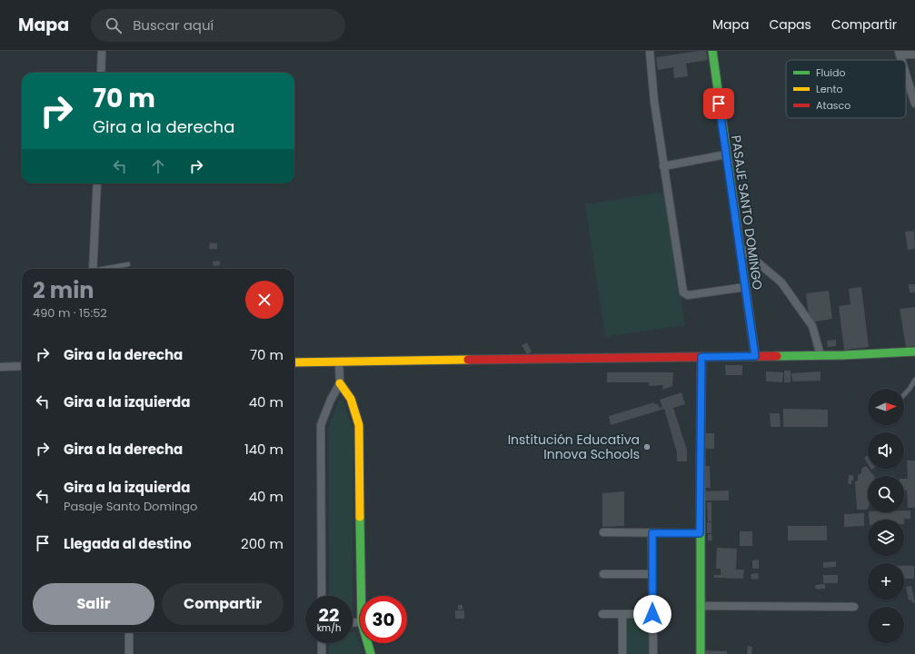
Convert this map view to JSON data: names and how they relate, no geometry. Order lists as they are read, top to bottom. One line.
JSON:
{"streets":{"street":["PASAJE SANTO DOMINGO"]},"places":["Institución Educativa Innova Schools"],"legend":["Fluido","Lento","Atasco"],"north":"right","page":{"header":"Mapa","search":"Buscar aquí","nav":["Mapa","Capas","Compartir"],"turn":["70 m","Gira a la derecha"],"heading":["2 min","490 m · 15:52"],"list":[{"name":"Gira a la derecha","value":"70 m"},{"name":"Gira a la izquierda","value":"40 m"},{"name":"Gira a la derecha","value":"140 m"},{"name":"Gira a la izquierda","note":"Pasaje Santo Domingo","value":"40 m"},{"name":"Llegada al destino","value":"200 m"}],"map_buttons":["+","−"],"buttons":["Salir","Compartir"],"speed":"22 km/h","limit":"30"}}
